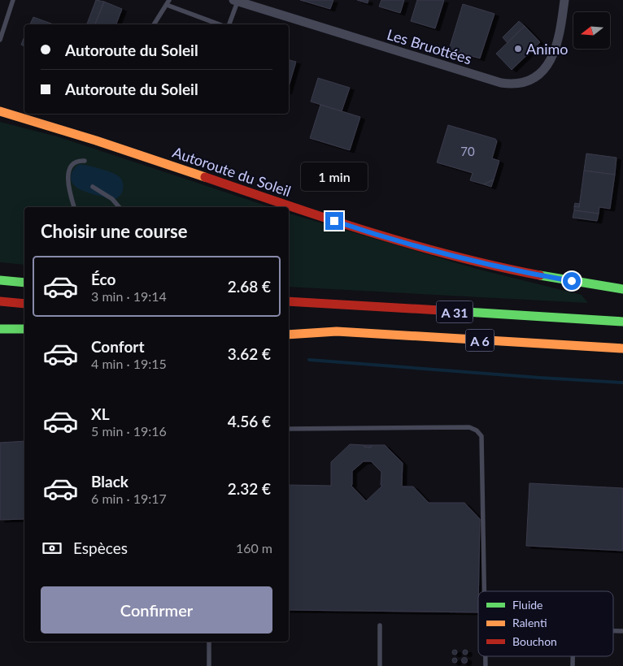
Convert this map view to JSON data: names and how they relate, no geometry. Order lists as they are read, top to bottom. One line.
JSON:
{"streets":{"highway":["Autoroute du Soleil","A 31","A 6"],"street":["Les Bruottées"]},"places":["Animo"],"house_numbers":["70"],"legend":["Fluide","Ralenti","Bouchon"],"north":"left","page":{"banner":["Autoroute du Soleil","Autoroute du Soleil"],"bubble":"1 min","heading":"Choisir une course","list":[{"name":"Éco","note":"3 min · 19:14","value":"2.68 €"},{"name":"Confort","note":"4 min · 19:15","value":"3.62 €"},{"name":"XL","note":"5 min · 19:16","value":"4.56 €"},{"name":"Black","note":"6 min · 19:17","value":"2.32 €"}],"pay":["Espèces","160 m"],"buttons":"Confirmer"}}
